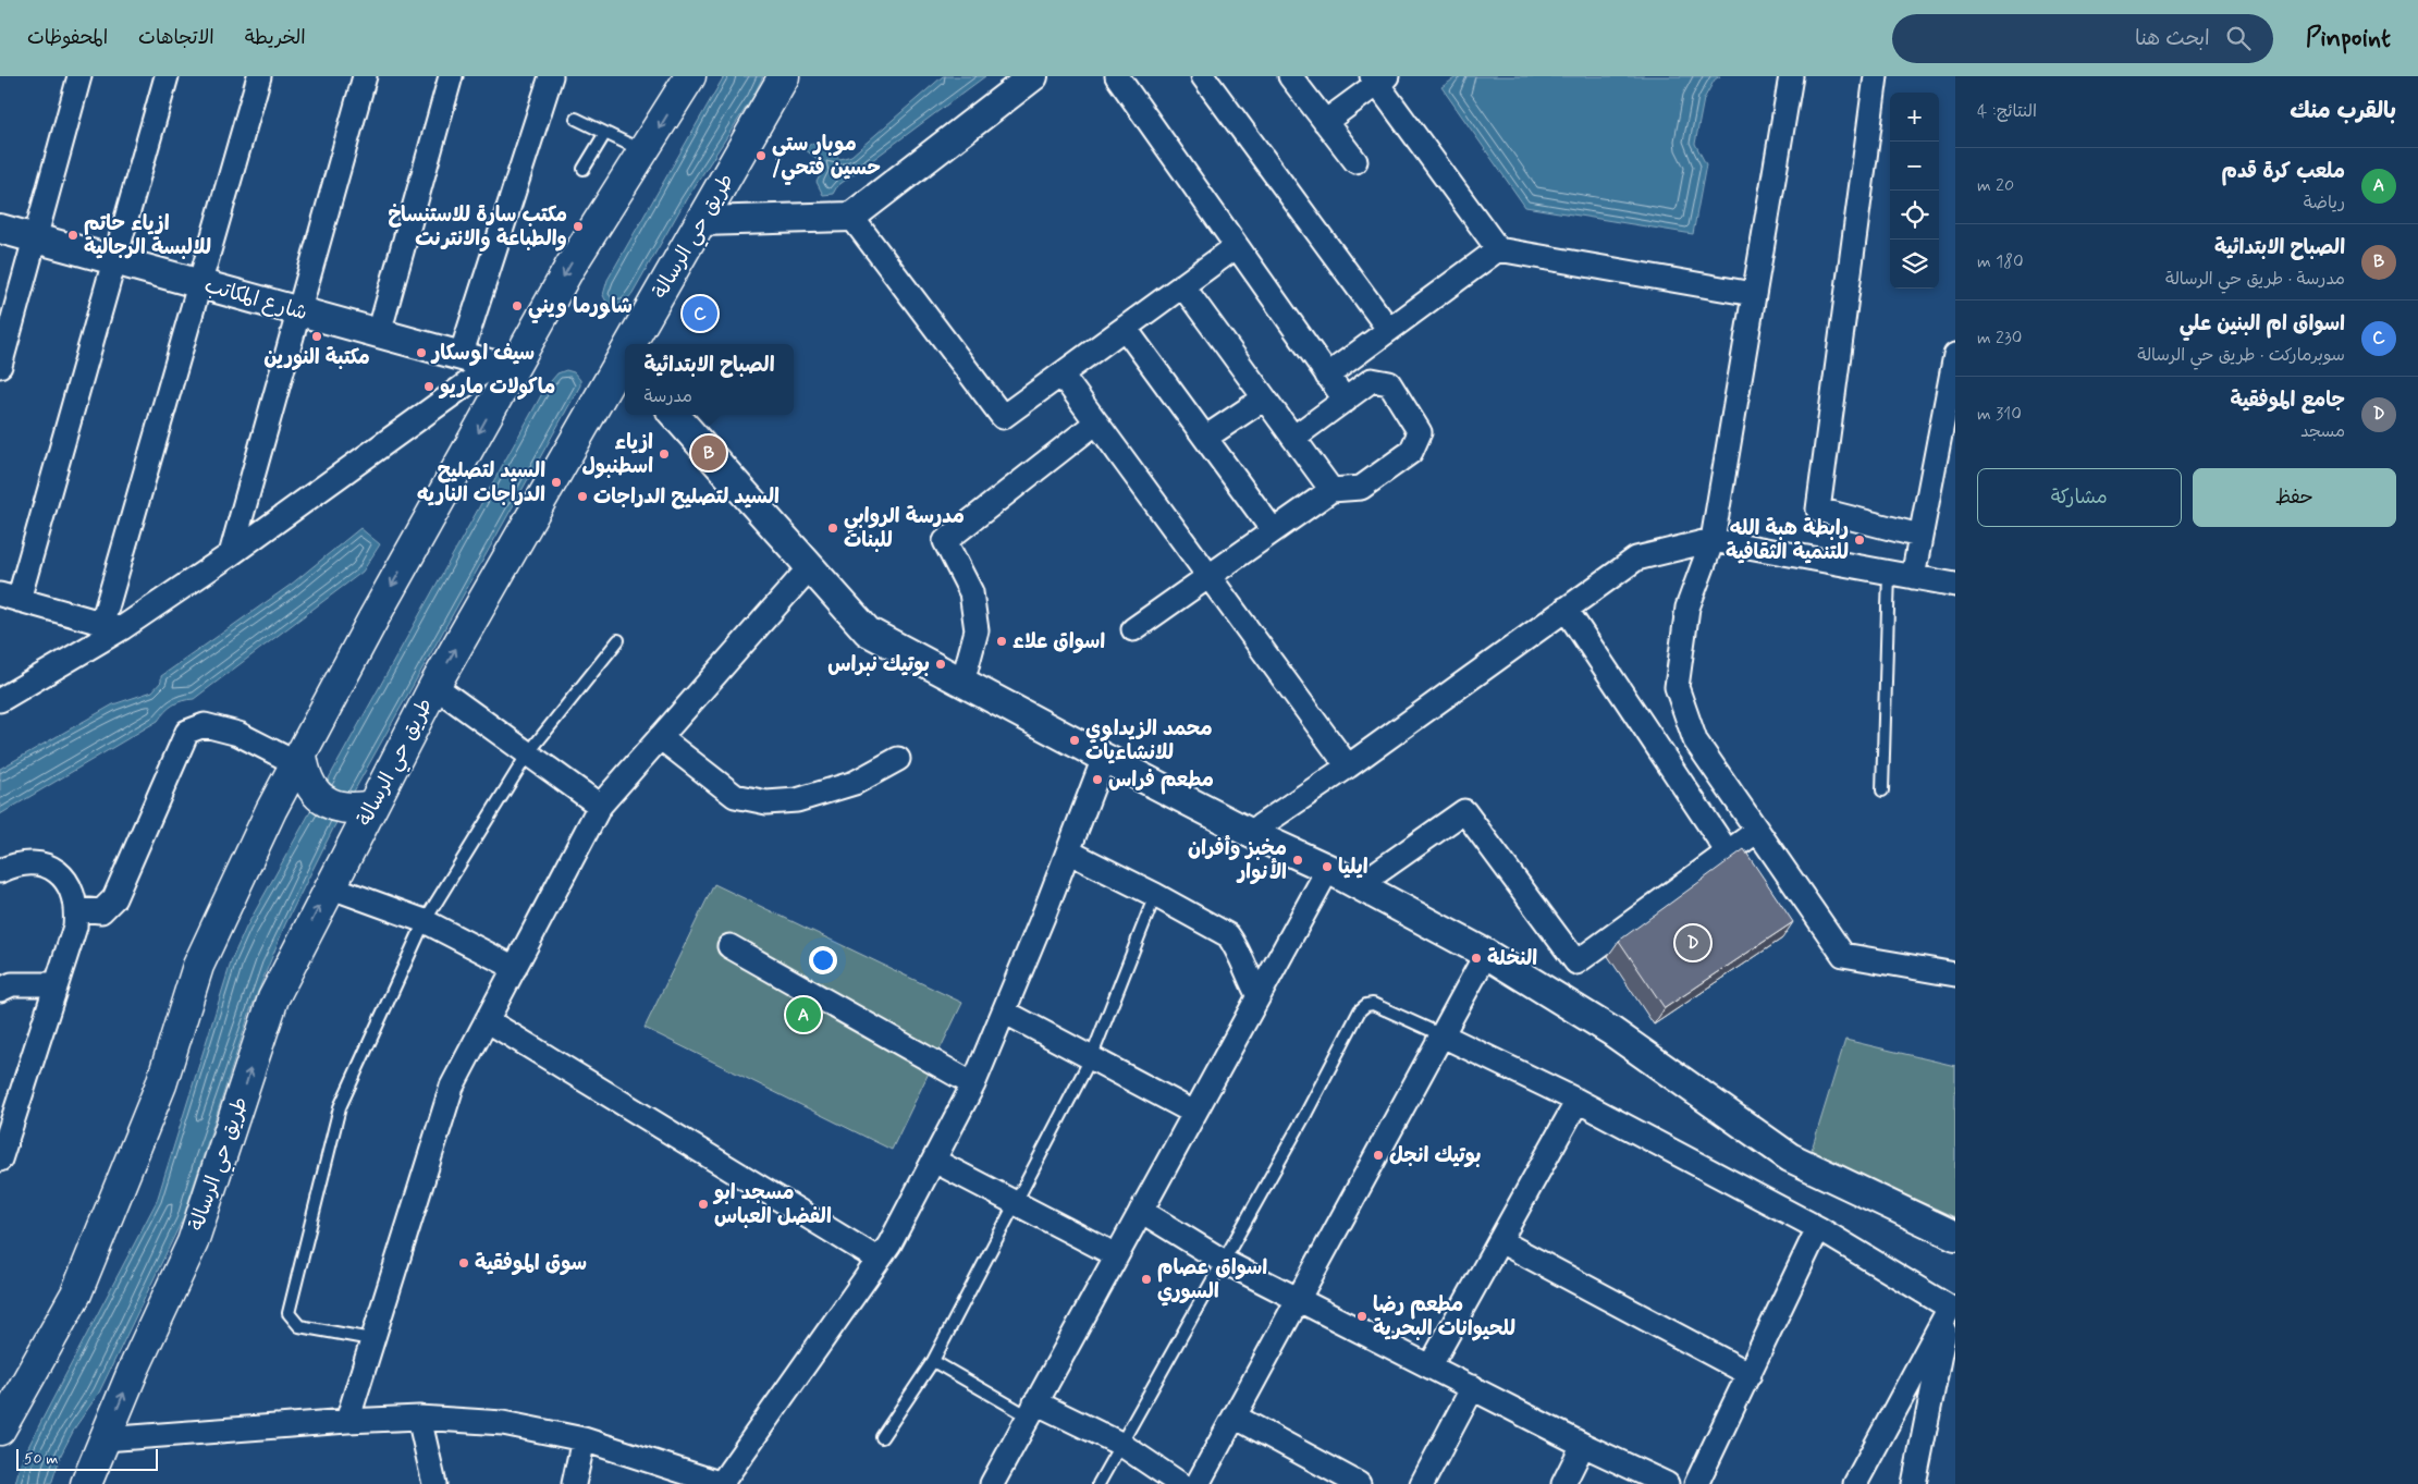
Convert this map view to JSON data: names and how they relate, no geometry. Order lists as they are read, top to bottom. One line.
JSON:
{"streets":{"main road":["طريق حي الرسالة"],"street":["شارع المكاتب"]},"places":["موبار ستي /حسين فتحي","مكتب سارة للاستنساخ والطباعة والانترنت","ازياء حاتم للالبسة الرجالية","شاورما ويني","مكتبة النورين","سيف اوسكار","ماكولات ماريو","ازياء اسطنبول","السيد لتصليح الدراجات الناريه","السيد لتصليح الدراجات","مدرسة الروابي للبنات","رابطة هبة الله للتنمية الثقافية","اسواق علاء","بوتيك نبراس","محمد الزيداوي للانشاءيات","مطعم فراس","مخبز وأفران الأنوار","ايليا","النخلة","بوتيك انجل","مسجد ابو الفضل العباس","سوق الموفقية","اسواق عصام السوري","مطعم رضا للحيوانات البحرية"],"scale_bar":"50 m","page":{"header":"Pinpoint","search":"ابحث هنا","nav":["الخريطة","الاتجاهات","المحفوظات"],"heading":["بالقرب منك","النتائج: 4"],"map_buttons":["+","−"],"list":[{"mark":"A","name":"ملعب كرة قدم","note":"رياضة","value":"20 m"},{"mark":"B","name":"الصباح الابتدائية","note":"مدرسة · طريق حي الرسالة","value":"180 m"},{"mark":"C","name":"اسواق ام البنين علي","note":"سوبرماركت · طريق حي الرسالة","value":"230 m"},{"mark":"D","name":"جامع الموفقية","note":"مسجد","value":"310 m"}],"pins":["C","B","D","A"],"popup":["الصباح الابتدائية","مدرسة"],"buttons":["حفظ","مشاركة"],"scale":"50 m"}}
